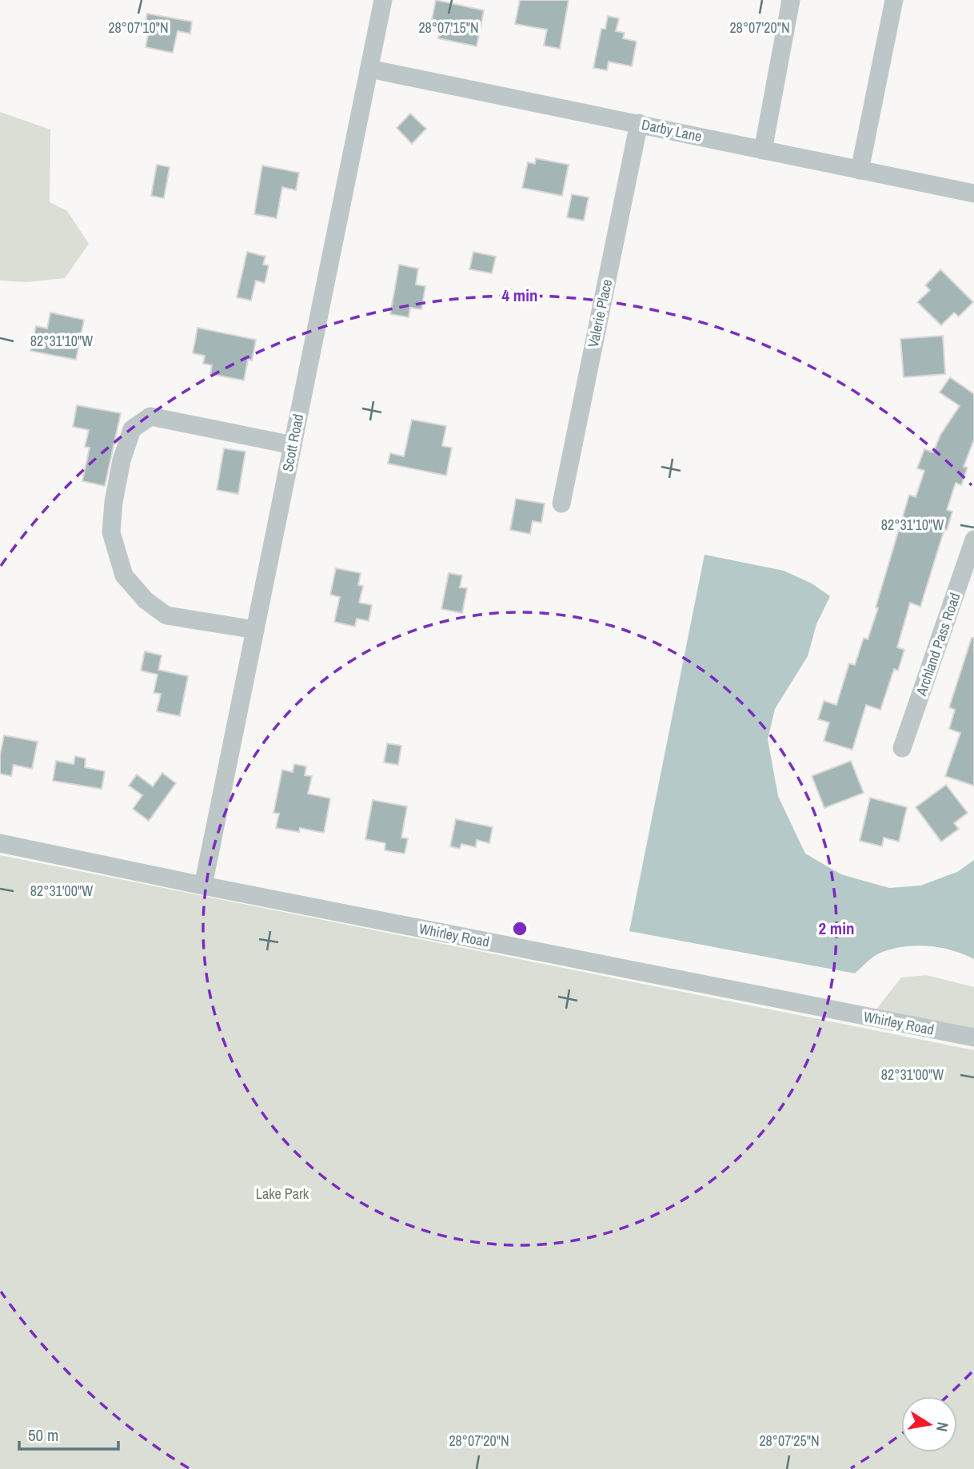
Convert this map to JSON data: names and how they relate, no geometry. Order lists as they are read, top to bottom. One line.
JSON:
{"streets":{"street":["Darby Lane","Valerie Place","Scott Road","Archland Pass Road","Whirley Road"]},"crossings":[["Darby Lane","Valerie Place"],["Darby Lane","Scott Road"],["Scott Road","Whirley Road"]],"parks":["Lake Park"],"scale_bar":"50 m","north":"right","coordinates":["28°07'15\"N","28°07'20\"N","28°07'10\"N","82°31'10\"W","82°31'00\"W","28°07'25\"N"],"rings":["4 min","2 min"]}
